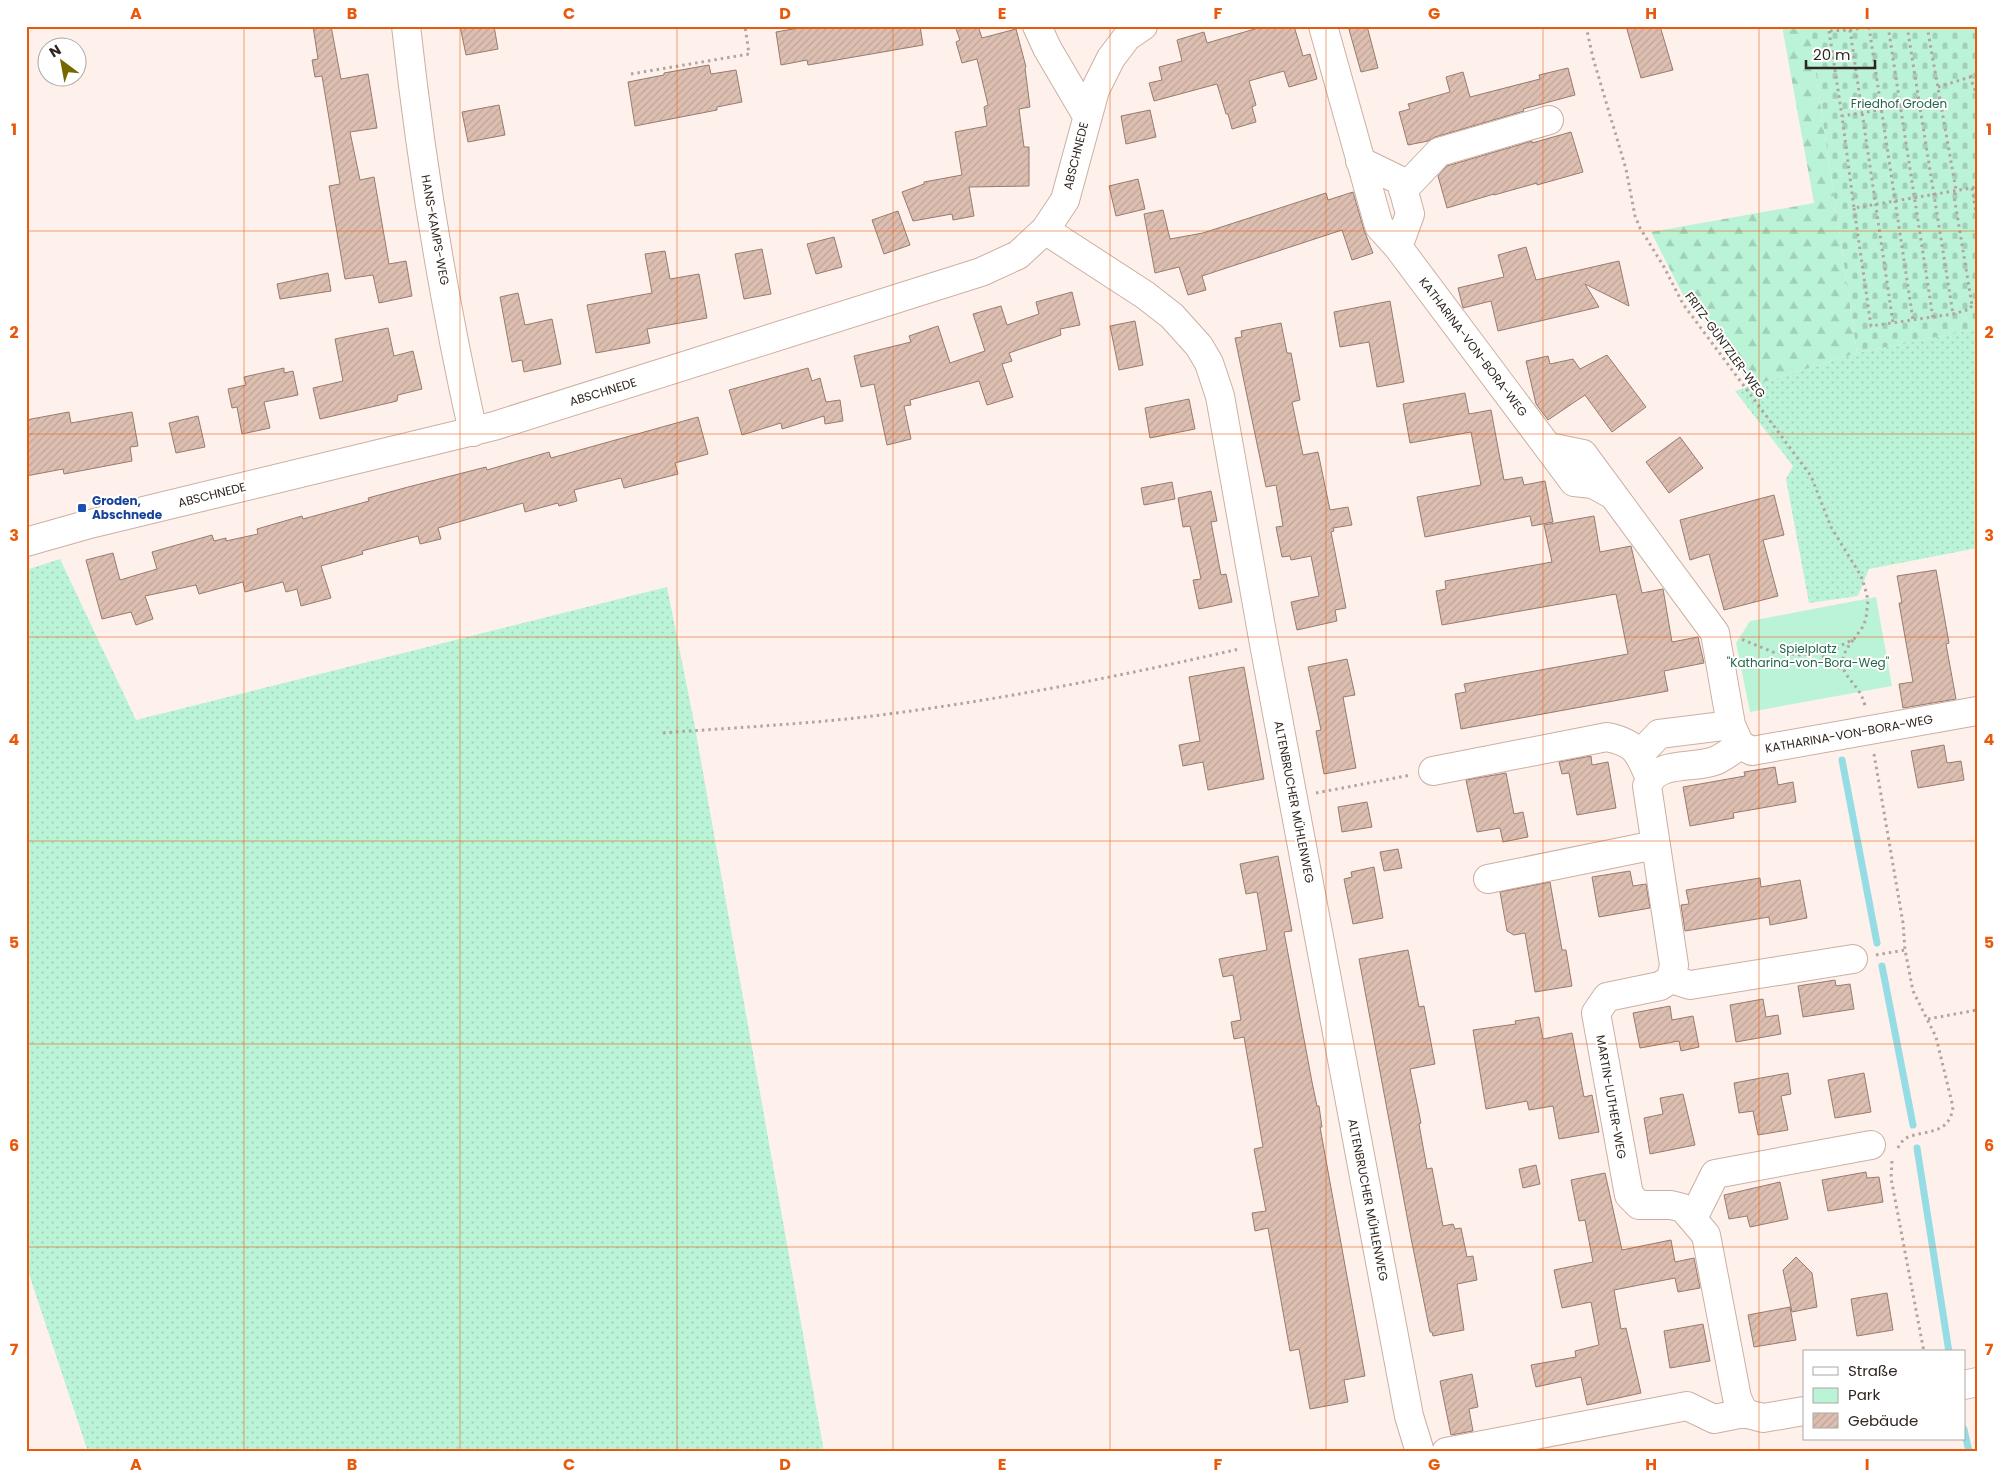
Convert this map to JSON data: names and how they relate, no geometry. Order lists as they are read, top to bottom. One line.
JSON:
{"streets":{"street":["ABSCHNEDE","HANS-KAMPS-WEG","KATHARINA-VON-BORA-WEG","ALTENBRUCHER MÜHLENWEG","MARTIN-LUTHER-WEG"],"path":["FRITZ-GÜNTZLER-WEG"]},"crossings":[["ABSCHNEDE","HANS-KAMPS-WEG"],["ABSCHNEDE","ALTENBRUCHER MÜHLENWEG"]],"parks":["Friedhof Groden","Spielplatz \"Katharina-von-Bora-Weg\""],"places":{"transit":["Groden, Abschnede"]},"legend":["Straße","Park","Gebäude"],"scale_bar":"20 m","north":"top left","grid":{"columns":["A","B","C","D","E","F","G","H","I"],"rows":["1","2","3","4","5","6","7"]}}
